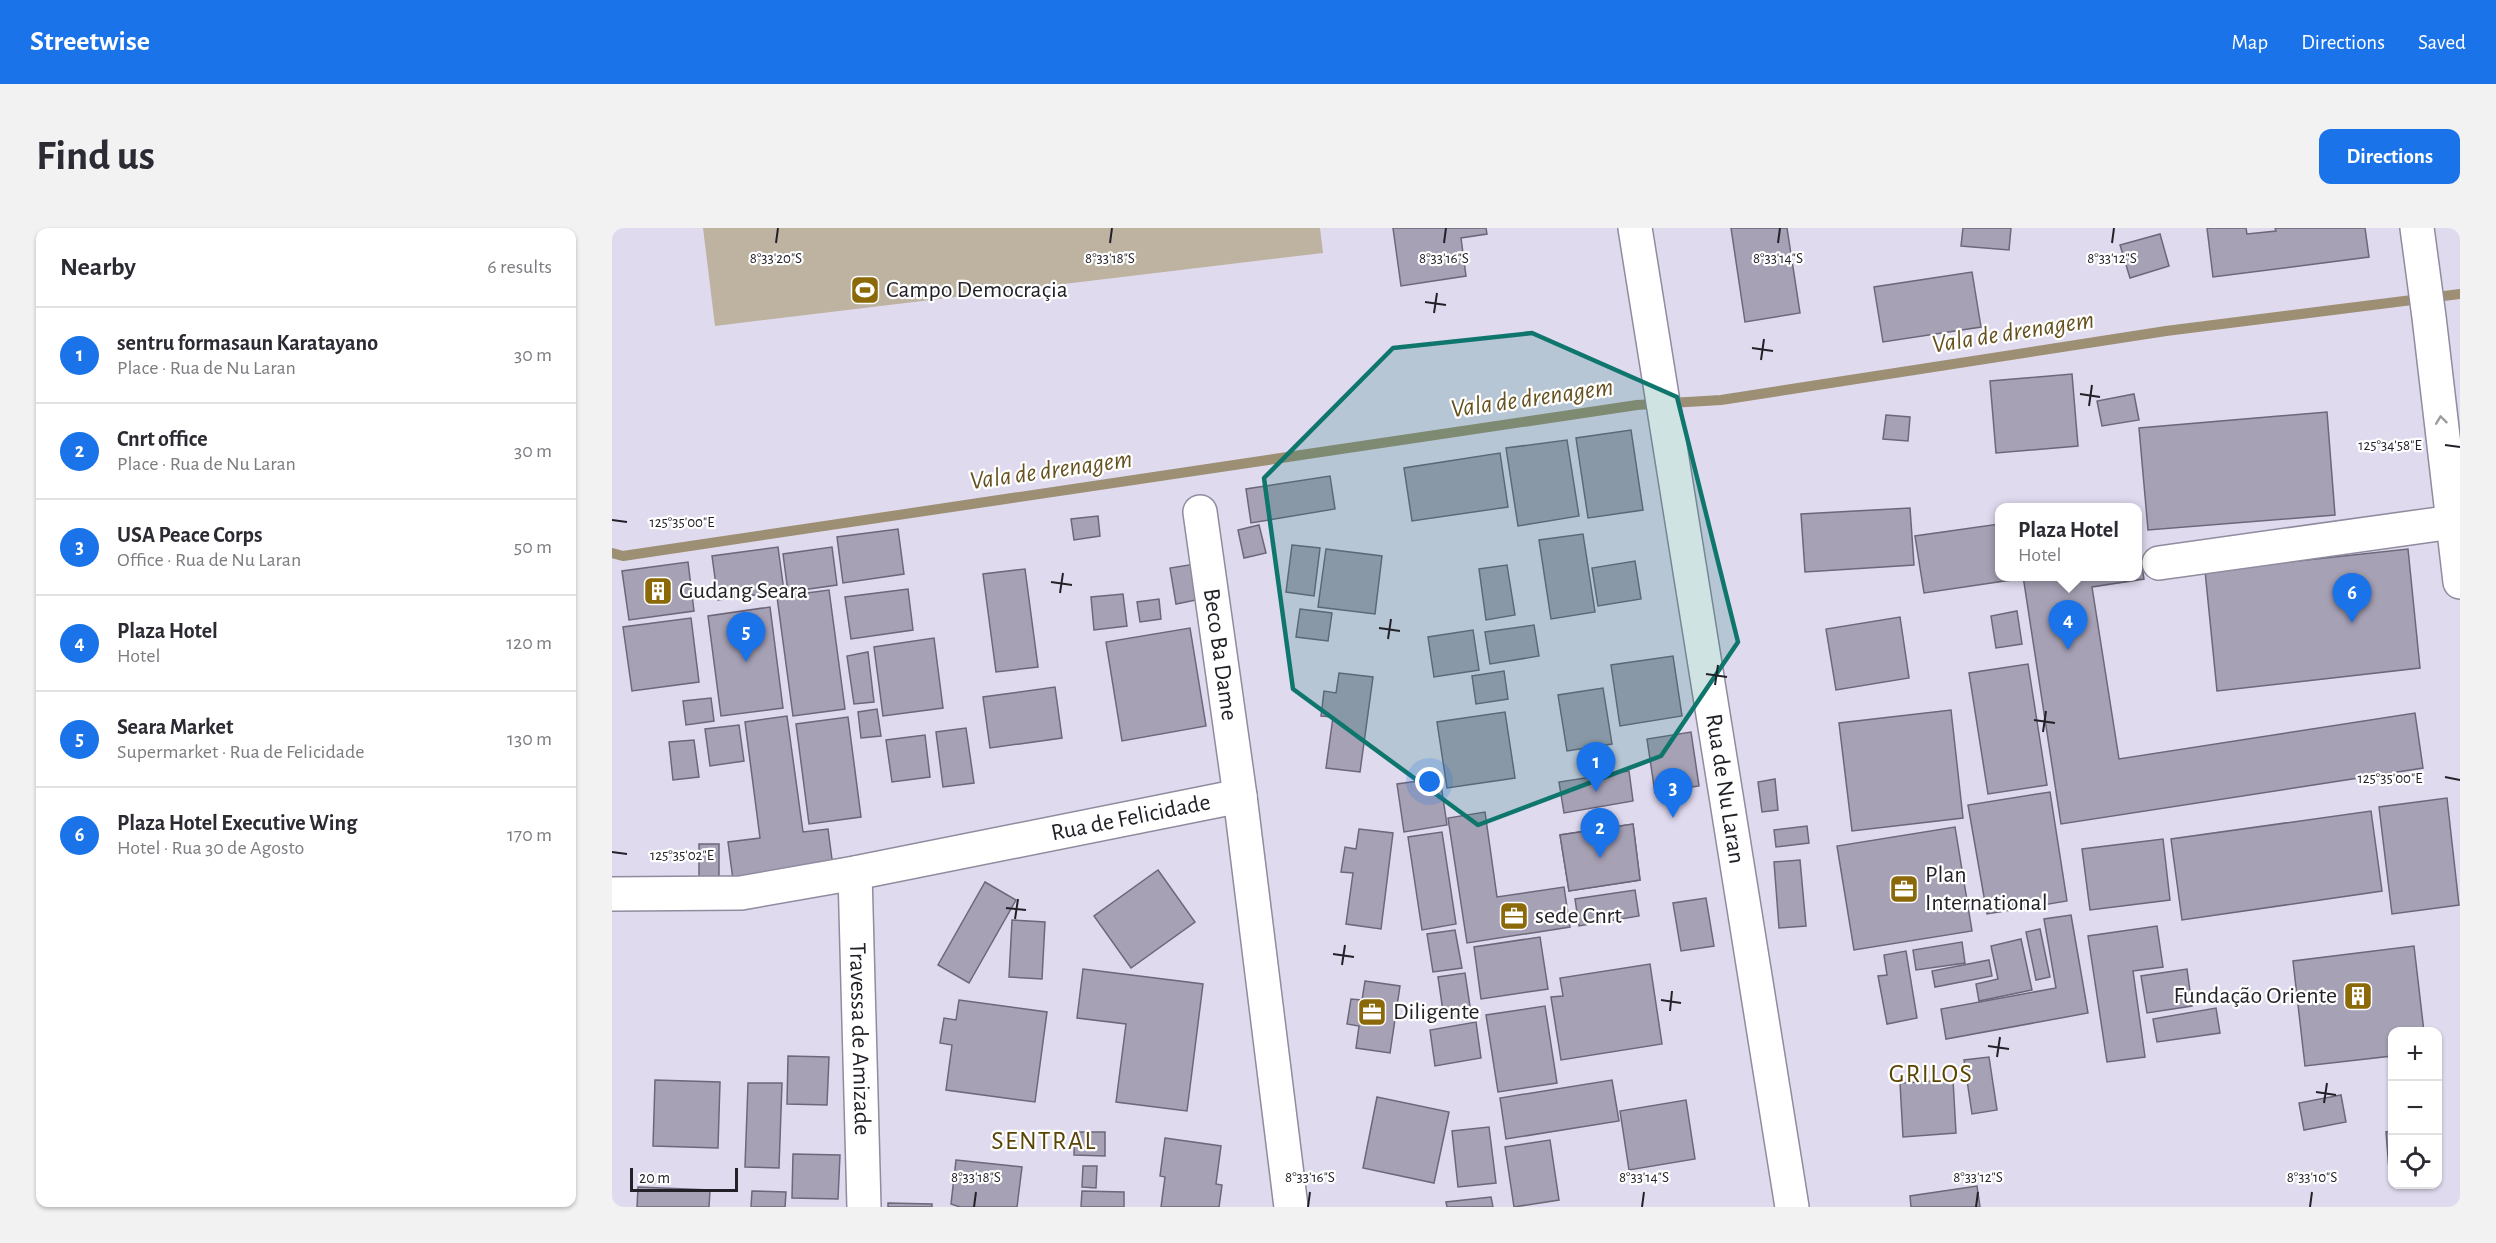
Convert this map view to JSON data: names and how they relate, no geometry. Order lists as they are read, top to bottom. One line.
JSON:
{"streets":{"street":["Beco Ba Dame","Rua de Nu Laran","Rua de Felicidade","Travessa de Amizade"]},"crossings":[["Beco Ba Dame","Rua de Felicidade"],["Rua de Felicidade","Travessa de Amizade"]],"districts":["GRILOS","SENTRAL"],"water":["Vala de drenagem"],"places":{"sports":["Campo Democraçia"],"building":["Gudang Seara","Fundação Oriente"],"office":["Plan International","sede Cnrt","Diligente"]},"scale_bar":"20 m","page":{"header":"Streetwise","nav":["Map","Directions","Saved"],"buttons":"Directions","title":"Find us","heading":["Nearby","6 results"],"list":[{"mark":"1","name":"sentru formasaun Karatayano","note":"Place · Rua de Nu Laran","value":"30 m"},{"mark":"2","name":"Cnrt office","note":"Place · Rua de Nu Laran","value":"30 m"},{"mark":"3","name":"USA Peace Corps","note":"Office · Rua de Nu Laran","value":"50 m"},{"mark":"4","name":"Plaza Hotel","note":"Hotel","value":"120 m"},{"mark":"5","name":"Seara Market","note":"Supermarket · Rua de Felicidade","value":"130 m"},{"mark":"6","name":"Plaza Hotel Executive Wing","note":"Hotel · Rua 30 de Agosto","value":"170 m"}],"popup":["Plaza Hotel","Hotel"],"pins":["6","4","5","1","3","2"],"map_buttons":["+","−"],"scale":"20 m"},"coordinates":["8°33'20\"S","8°33'18\"S","8°33'16\"S","8°33'14\"S","8°33'12\"S","125°34'58\"E","125°35'00\"E","125°35'02\"E","8°33'10\"S"]}
